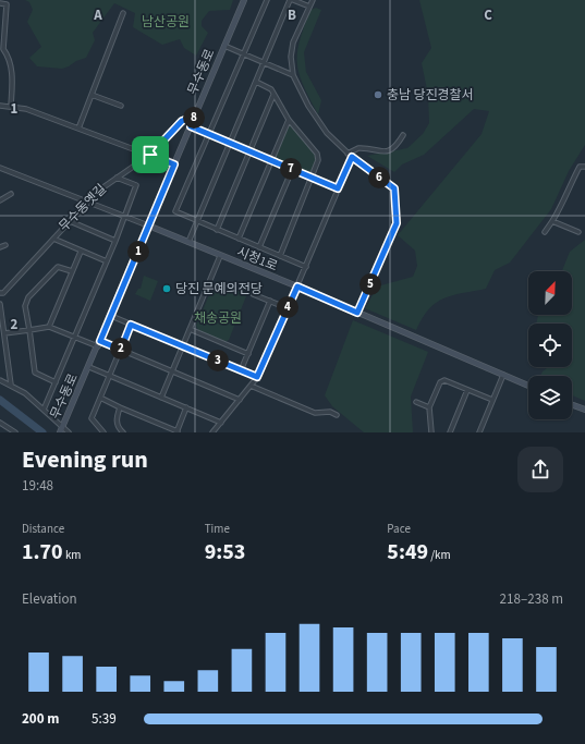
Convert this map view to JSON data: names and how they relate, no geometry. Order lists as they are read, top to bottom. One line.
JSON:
{"streets":{"street":["무수동로","무수동옛길","시청1로"]},"crossings":[["무수동로","무수동옛길"],["무수동로","시청1로"]],"parks":["남산공원","채송공원"],"places":["충남 당진경찰서","당진 문예의전당"],"north":"top right","page":{"pins":["8","7","6","1","5","4","2","3"],"heading":["Evening run","19:48"],"stats":[["Distance","1.70 km"],["Time","9:53"],["Pace","5:49 /km"]],"chart":["Elevation","218–238 m"],"list":[{"name":"200 m","note":"5:39"}]},"grid":{"columns":["A","B","C"],"rows":["1","2"]}}
